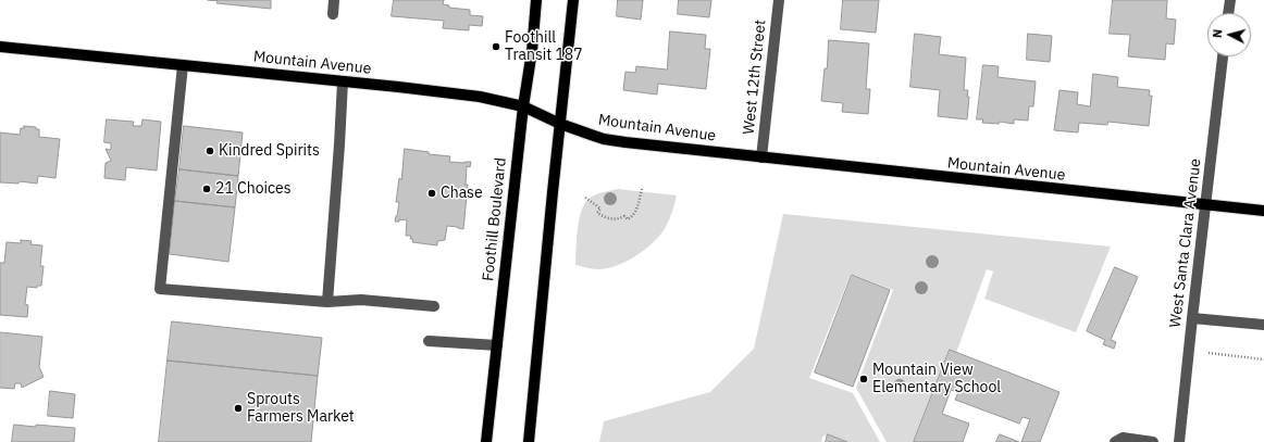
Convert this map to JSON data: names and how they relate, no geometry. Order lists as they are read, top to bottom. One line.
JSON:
{"streets":{"main road":["Mountain Avenue","Foothill Boulevard"],"street":["West 12th Street","West Santa Clara Avenue"]},"crossings":[["Mountain Avenue","West 12th Street"],["Mountain Avenue","Foothill Boulevard"],["Mountain Avenue","West Santa Clara Avenue"]],"places":["Foothill Transit 187","Kindred Spirits","21 Choices","Chase","Mountain View Elementary School","Sprouts Farmers Market"],"north":"left"}
